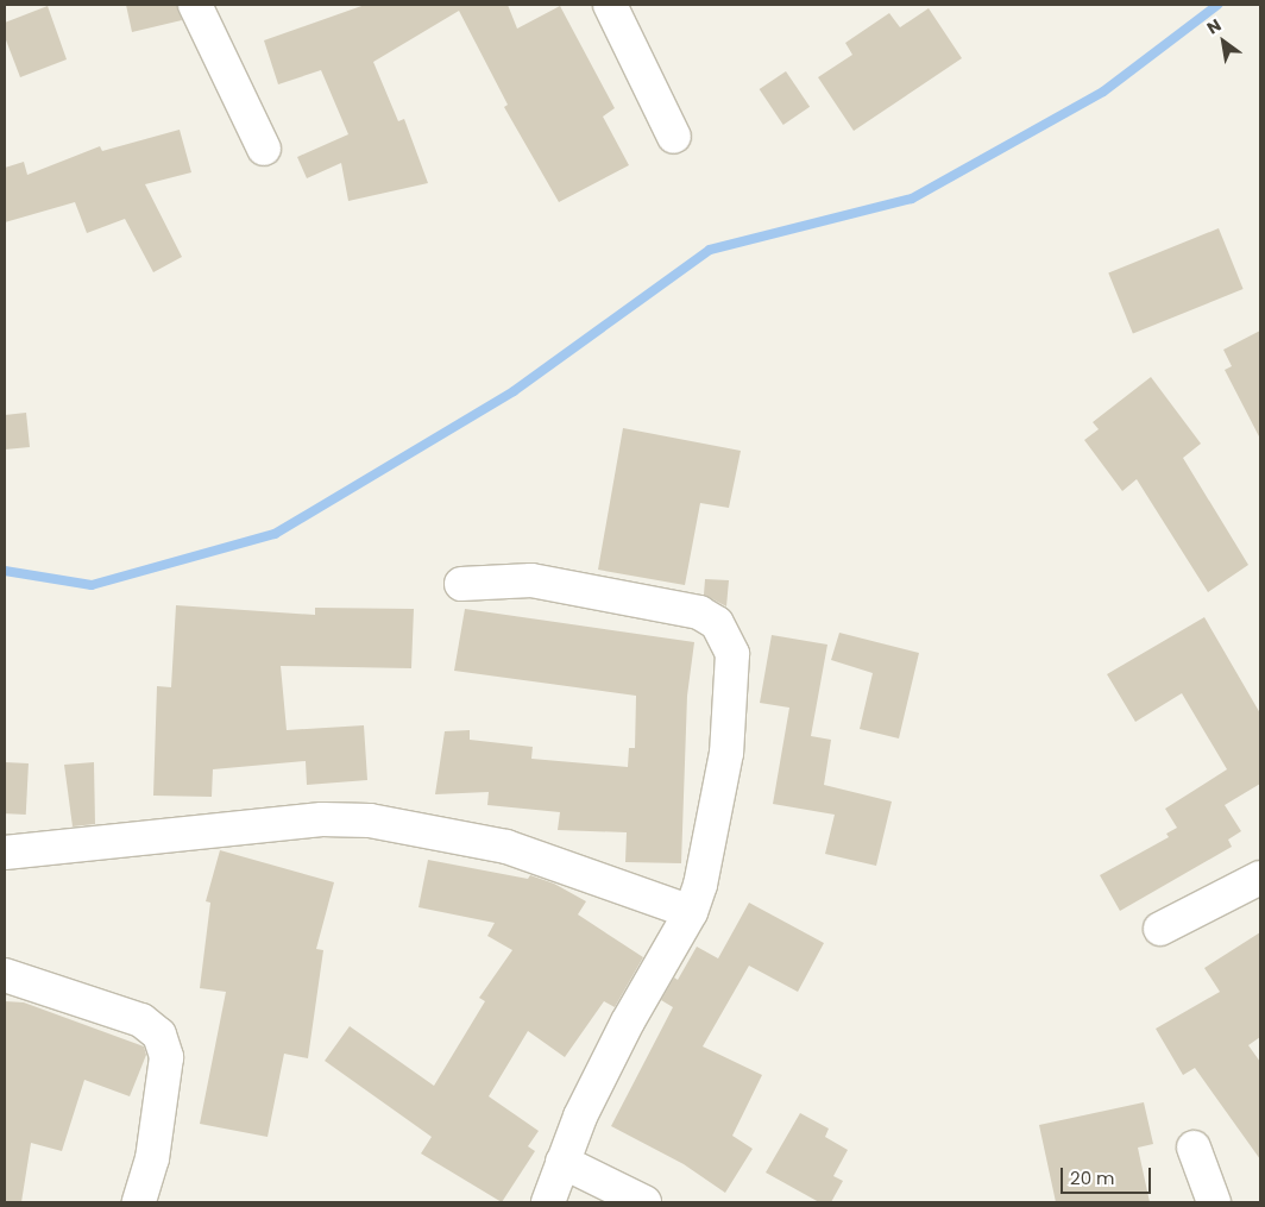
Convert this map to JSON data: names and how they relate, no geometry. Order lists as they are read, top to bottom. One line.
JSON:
{"scale_bar":"20 m","north":"top left"}
